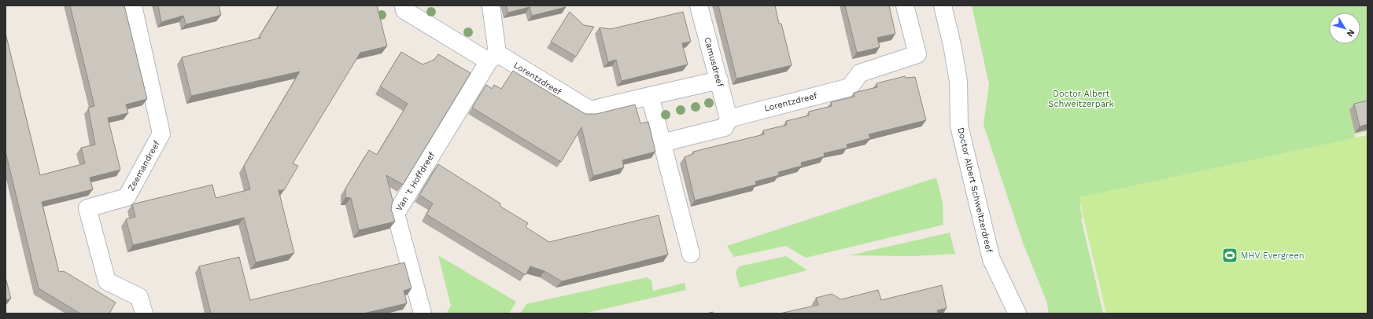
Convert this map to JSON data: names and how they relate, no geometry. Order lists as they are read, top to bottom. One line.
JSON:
{"streets":{"street":["Camusdreef","Lorentzdreef","Zeemandreef","Van 't Hoffdreef","Doctor Albert Schweitzerdreef"]},"crossings":[["Camusdreef","Lorentzdreef"],["Lorentzdreef","Van 't Hoffdreef"]],"parks":["Doctor Albert Schweitzerpark"],"places":{"sports":["MHV Evergreen"]},"north":"bottom right"}
